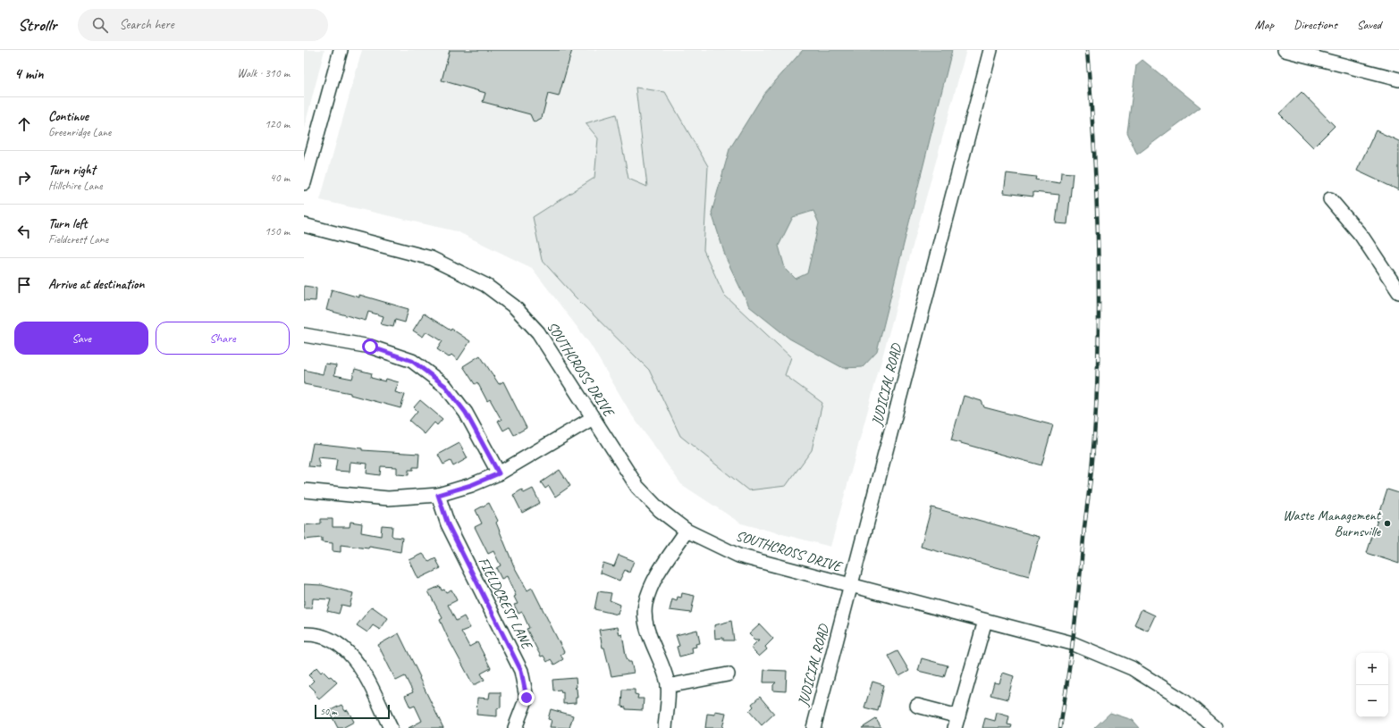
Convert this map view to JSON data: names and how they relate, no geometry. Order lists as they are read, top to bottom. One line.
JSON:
{"streets":{"street":["SOUTHCROSS DRIVE","JUDICIAL ROAD","FIELDCREST LANE"]},"crossings":[["SOUTHCROSS DRIVE","JUDICIAL ROAD"]],"places":["Waste Management Burnsville"],"scale_bar":"50 m","page":{"header":"Strollr","search":"Search here","nav":["Map","Directions","Saved"],"heading":["4 min","Walk · 310 m"],"list":[["Continue","Greenridge Lane","120 m"],["Turn right","Hillshire Lane","40 m"],["Turn left","Fieldcrest Lane","150 m"],"Arrive at destination"],"buttons":["Save","Share"],"map_buttons":["+","−"],"scale":"50 m"}}
